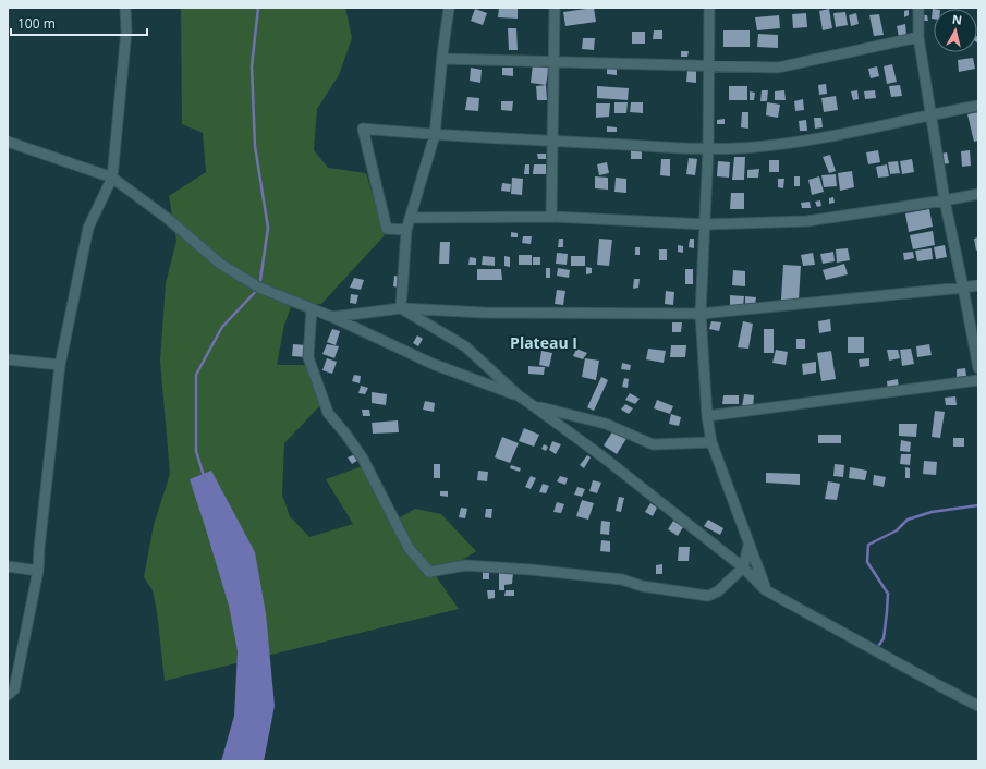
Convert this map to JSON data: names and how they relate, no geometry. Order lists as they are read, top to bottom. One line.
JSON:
{"districts":["Plateau I"],"scale_bar":"100 m","north":"top"}
